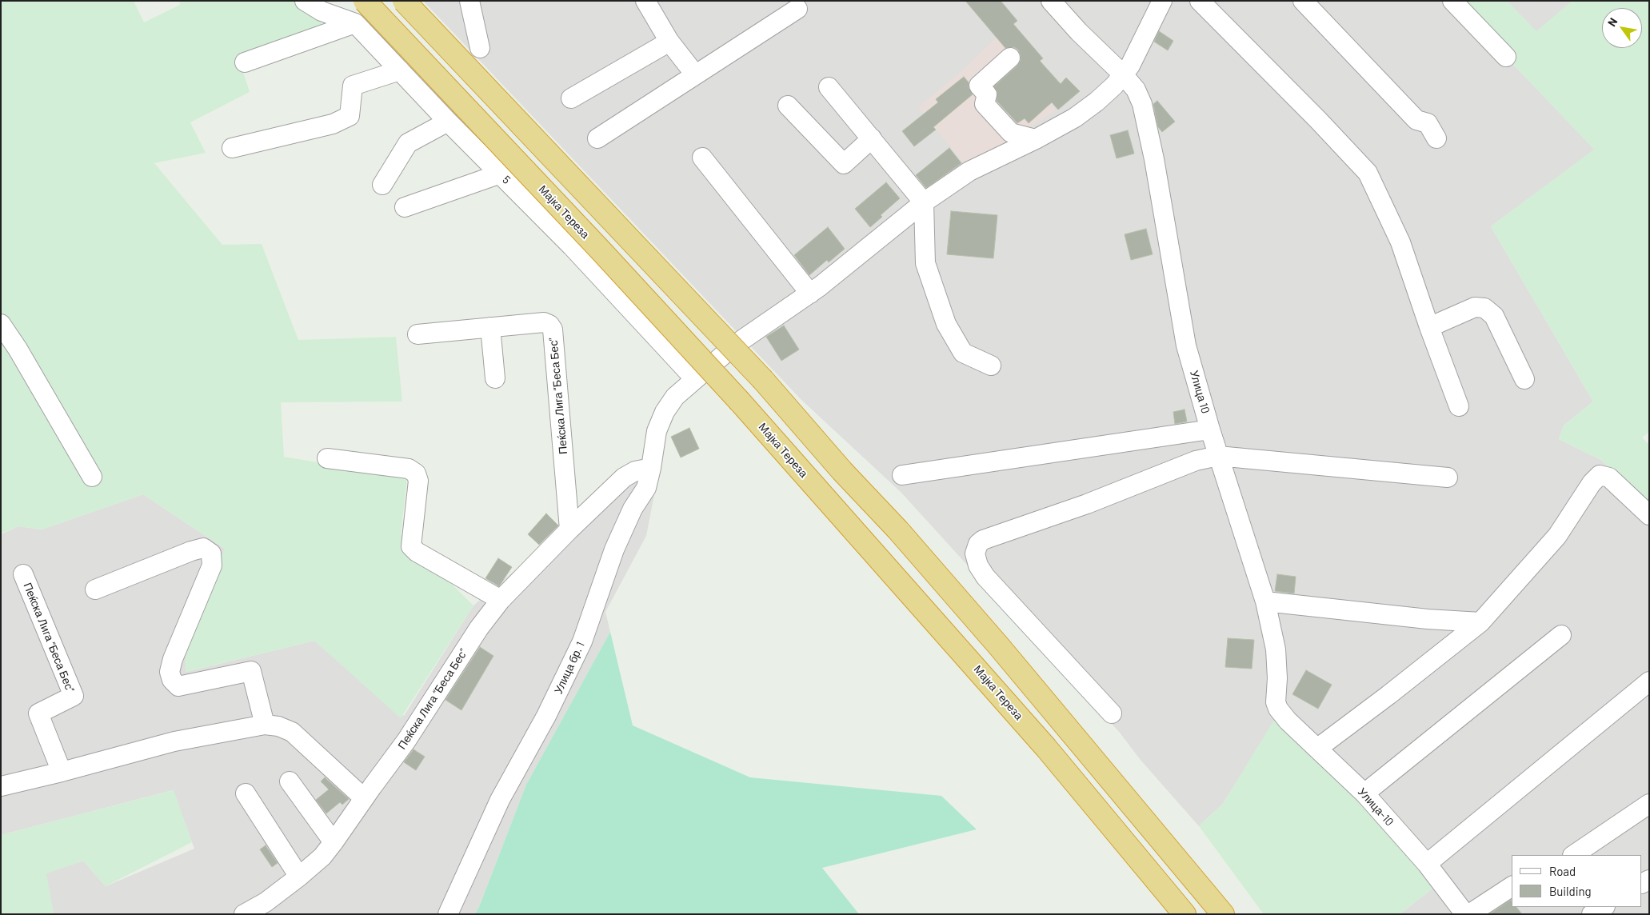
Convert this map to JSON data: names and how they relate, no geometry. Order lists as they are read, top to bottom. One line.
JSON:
{"streets":{"highway":["Мајка Тереза"],"street":["5","Улица 10","Пеќска Лига “Беса Бес”","Улица бр. 1","Улица-10"]},"crossings":[["5","Улица бр. 1"],["Улица 10","Улица бр. 1"],["Улица 10","Улица-10"],["Пеќска Лига “Беса Бес”","Улица бр. 1"]],"legend":["Road","Building"],"north":"top left"}
